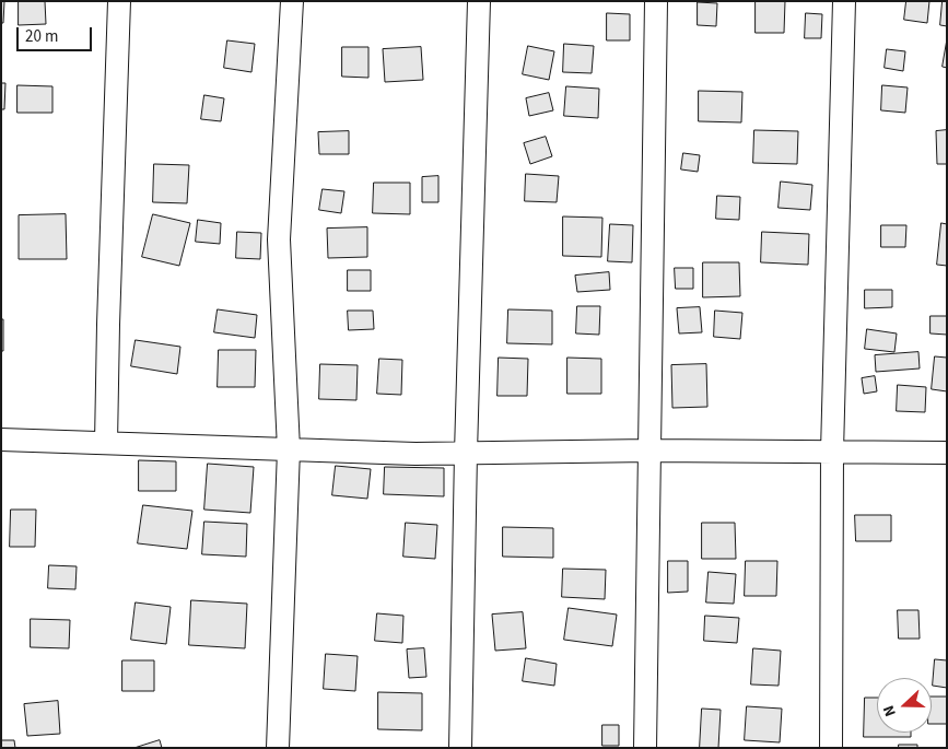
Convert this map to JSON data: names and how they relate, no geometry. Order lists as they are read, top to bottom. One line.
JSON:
{"scale_bar":"20 m","north":"left"}
